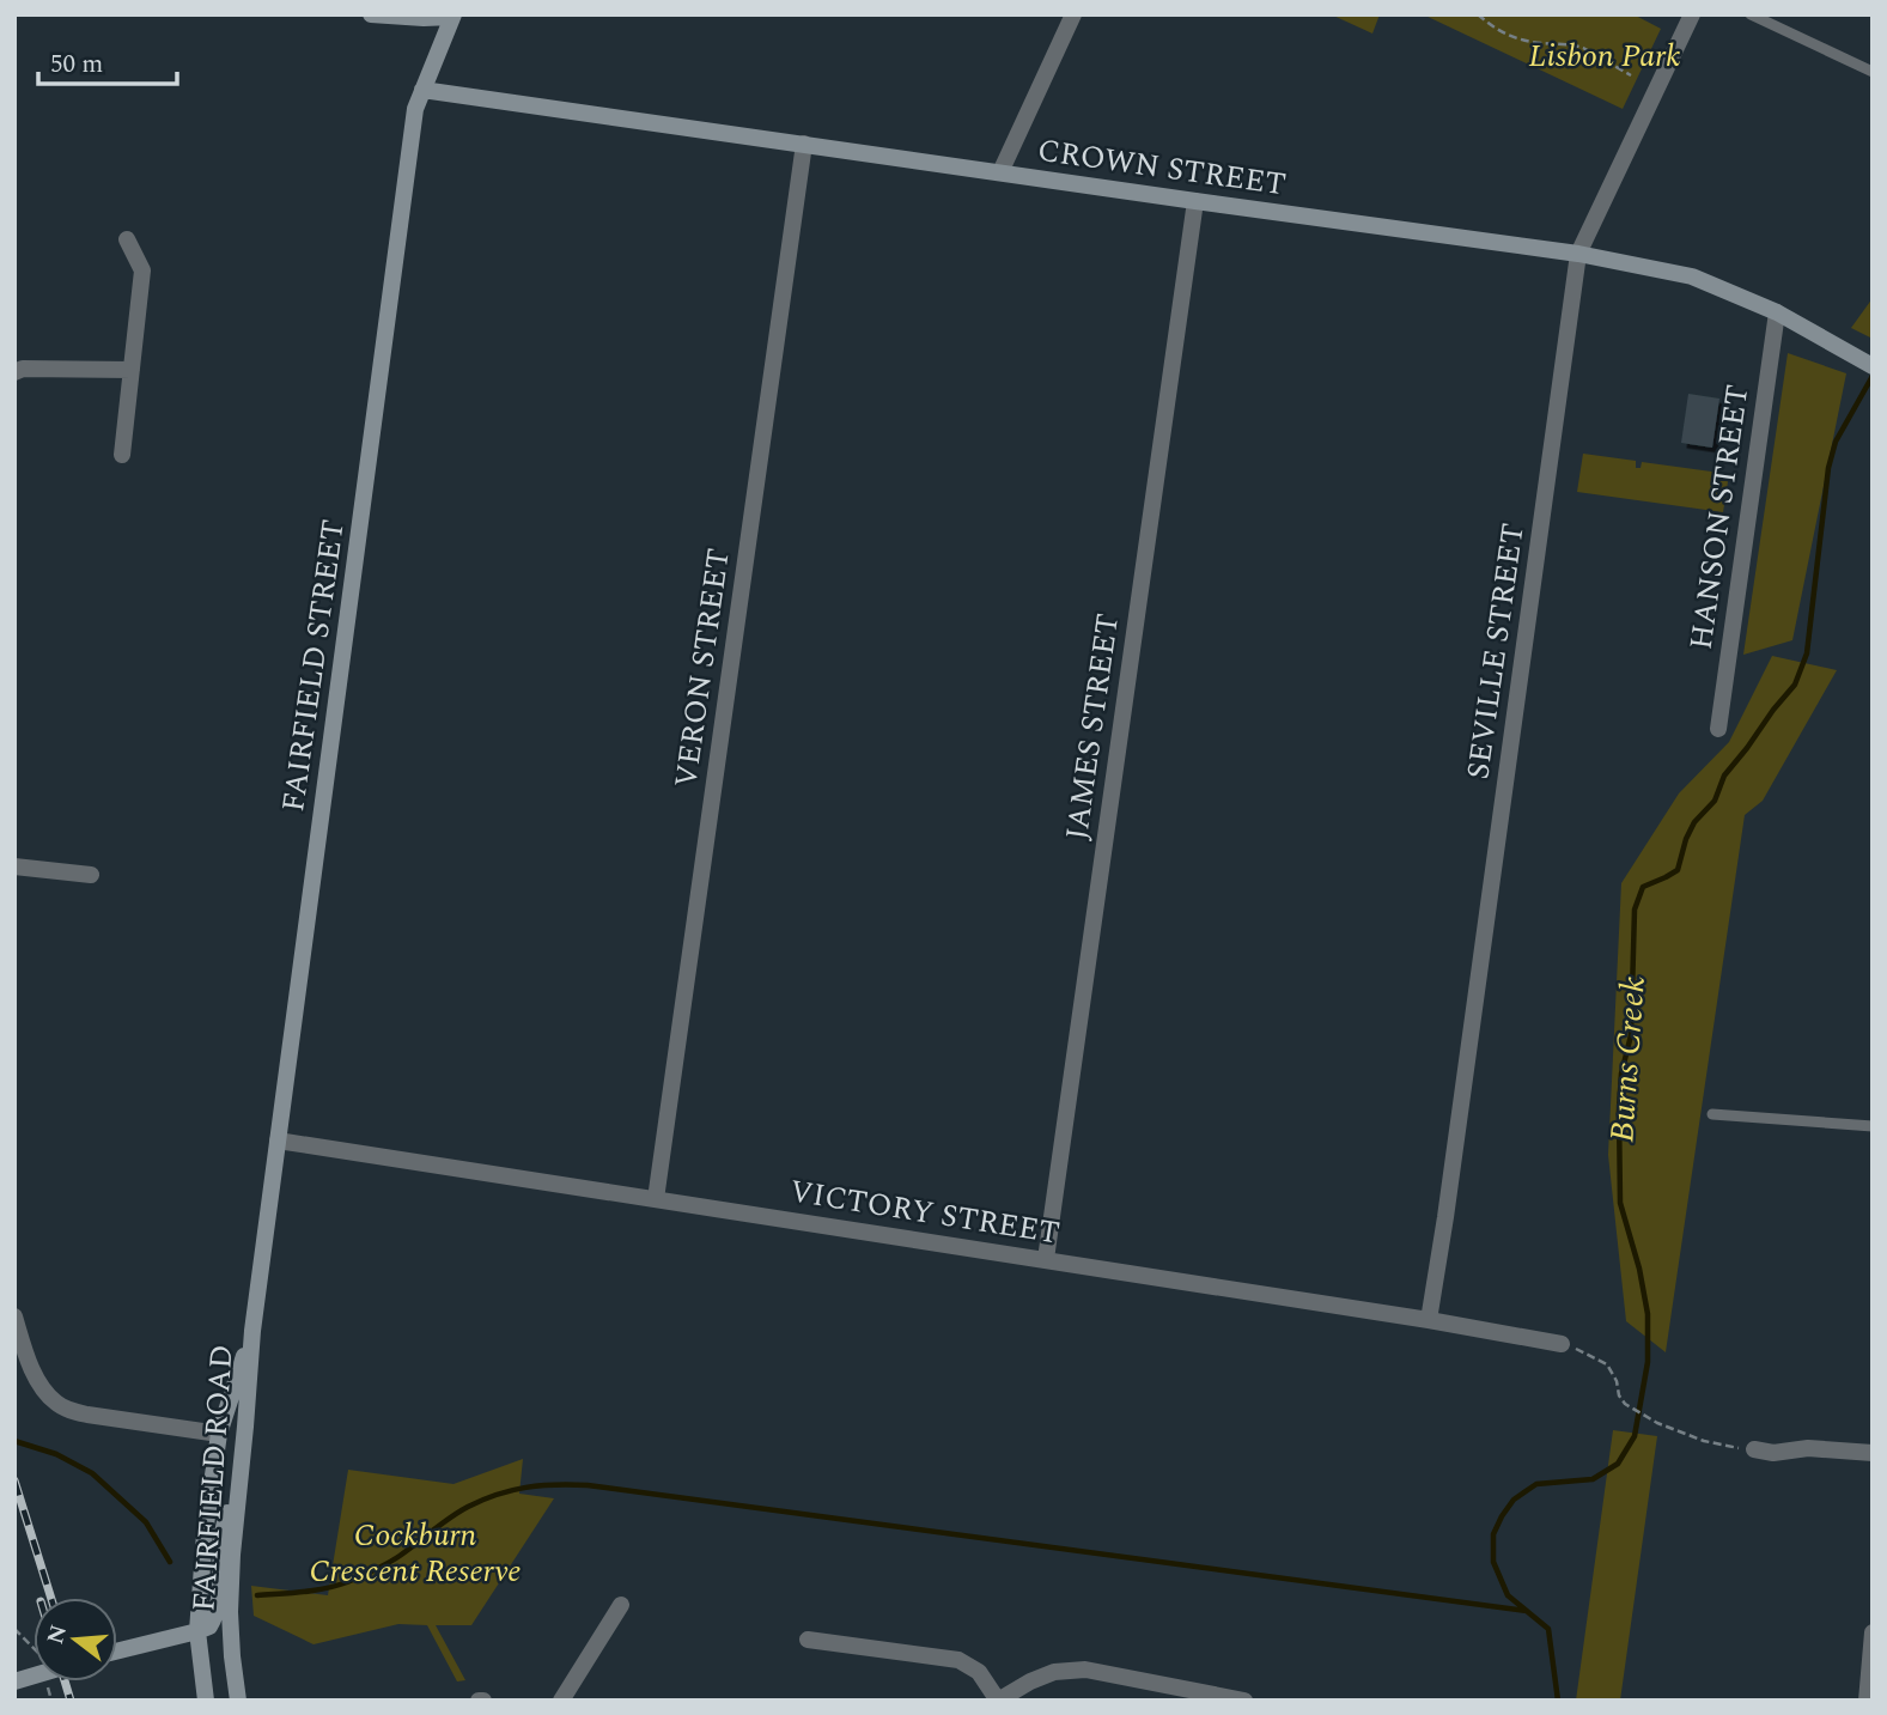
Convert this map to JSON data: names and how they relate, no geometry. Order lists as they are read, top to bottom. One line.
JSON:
{"streets":{"main road":["CROWN STREET","FAIRFIELD STREET","FAIRFIELD ROAD"],"street":["HANSON STREET","SEVILLE STREET","VERON STREET","JAMES STREET","VICTORY STREET"]},"crossings":[["CROWN STREET","HANSON STREET"],["CROWN STREET","SEVILLE STREET"],["CROWN STREET","FAIRFIELD STREET"],["CROWN STREET","VERON STREET"],["CROWN STREET","JAMES STREET"],["SEVILLE STREET","VICTORY STREET"],["FAIRFIELD STREET","VICTORY STREET"],["FAIRFIELD STREET","FAIRFIELD ROAD"],["VERON STREET","VICTORY STREET"],["JAMES STREET","VICTORY STREET"]],"water":["Burns Creek"],"parks":["Lisbon Park","Cockburn Crescent Reserve"],"scale_bar":"50 m","north":"left"}
